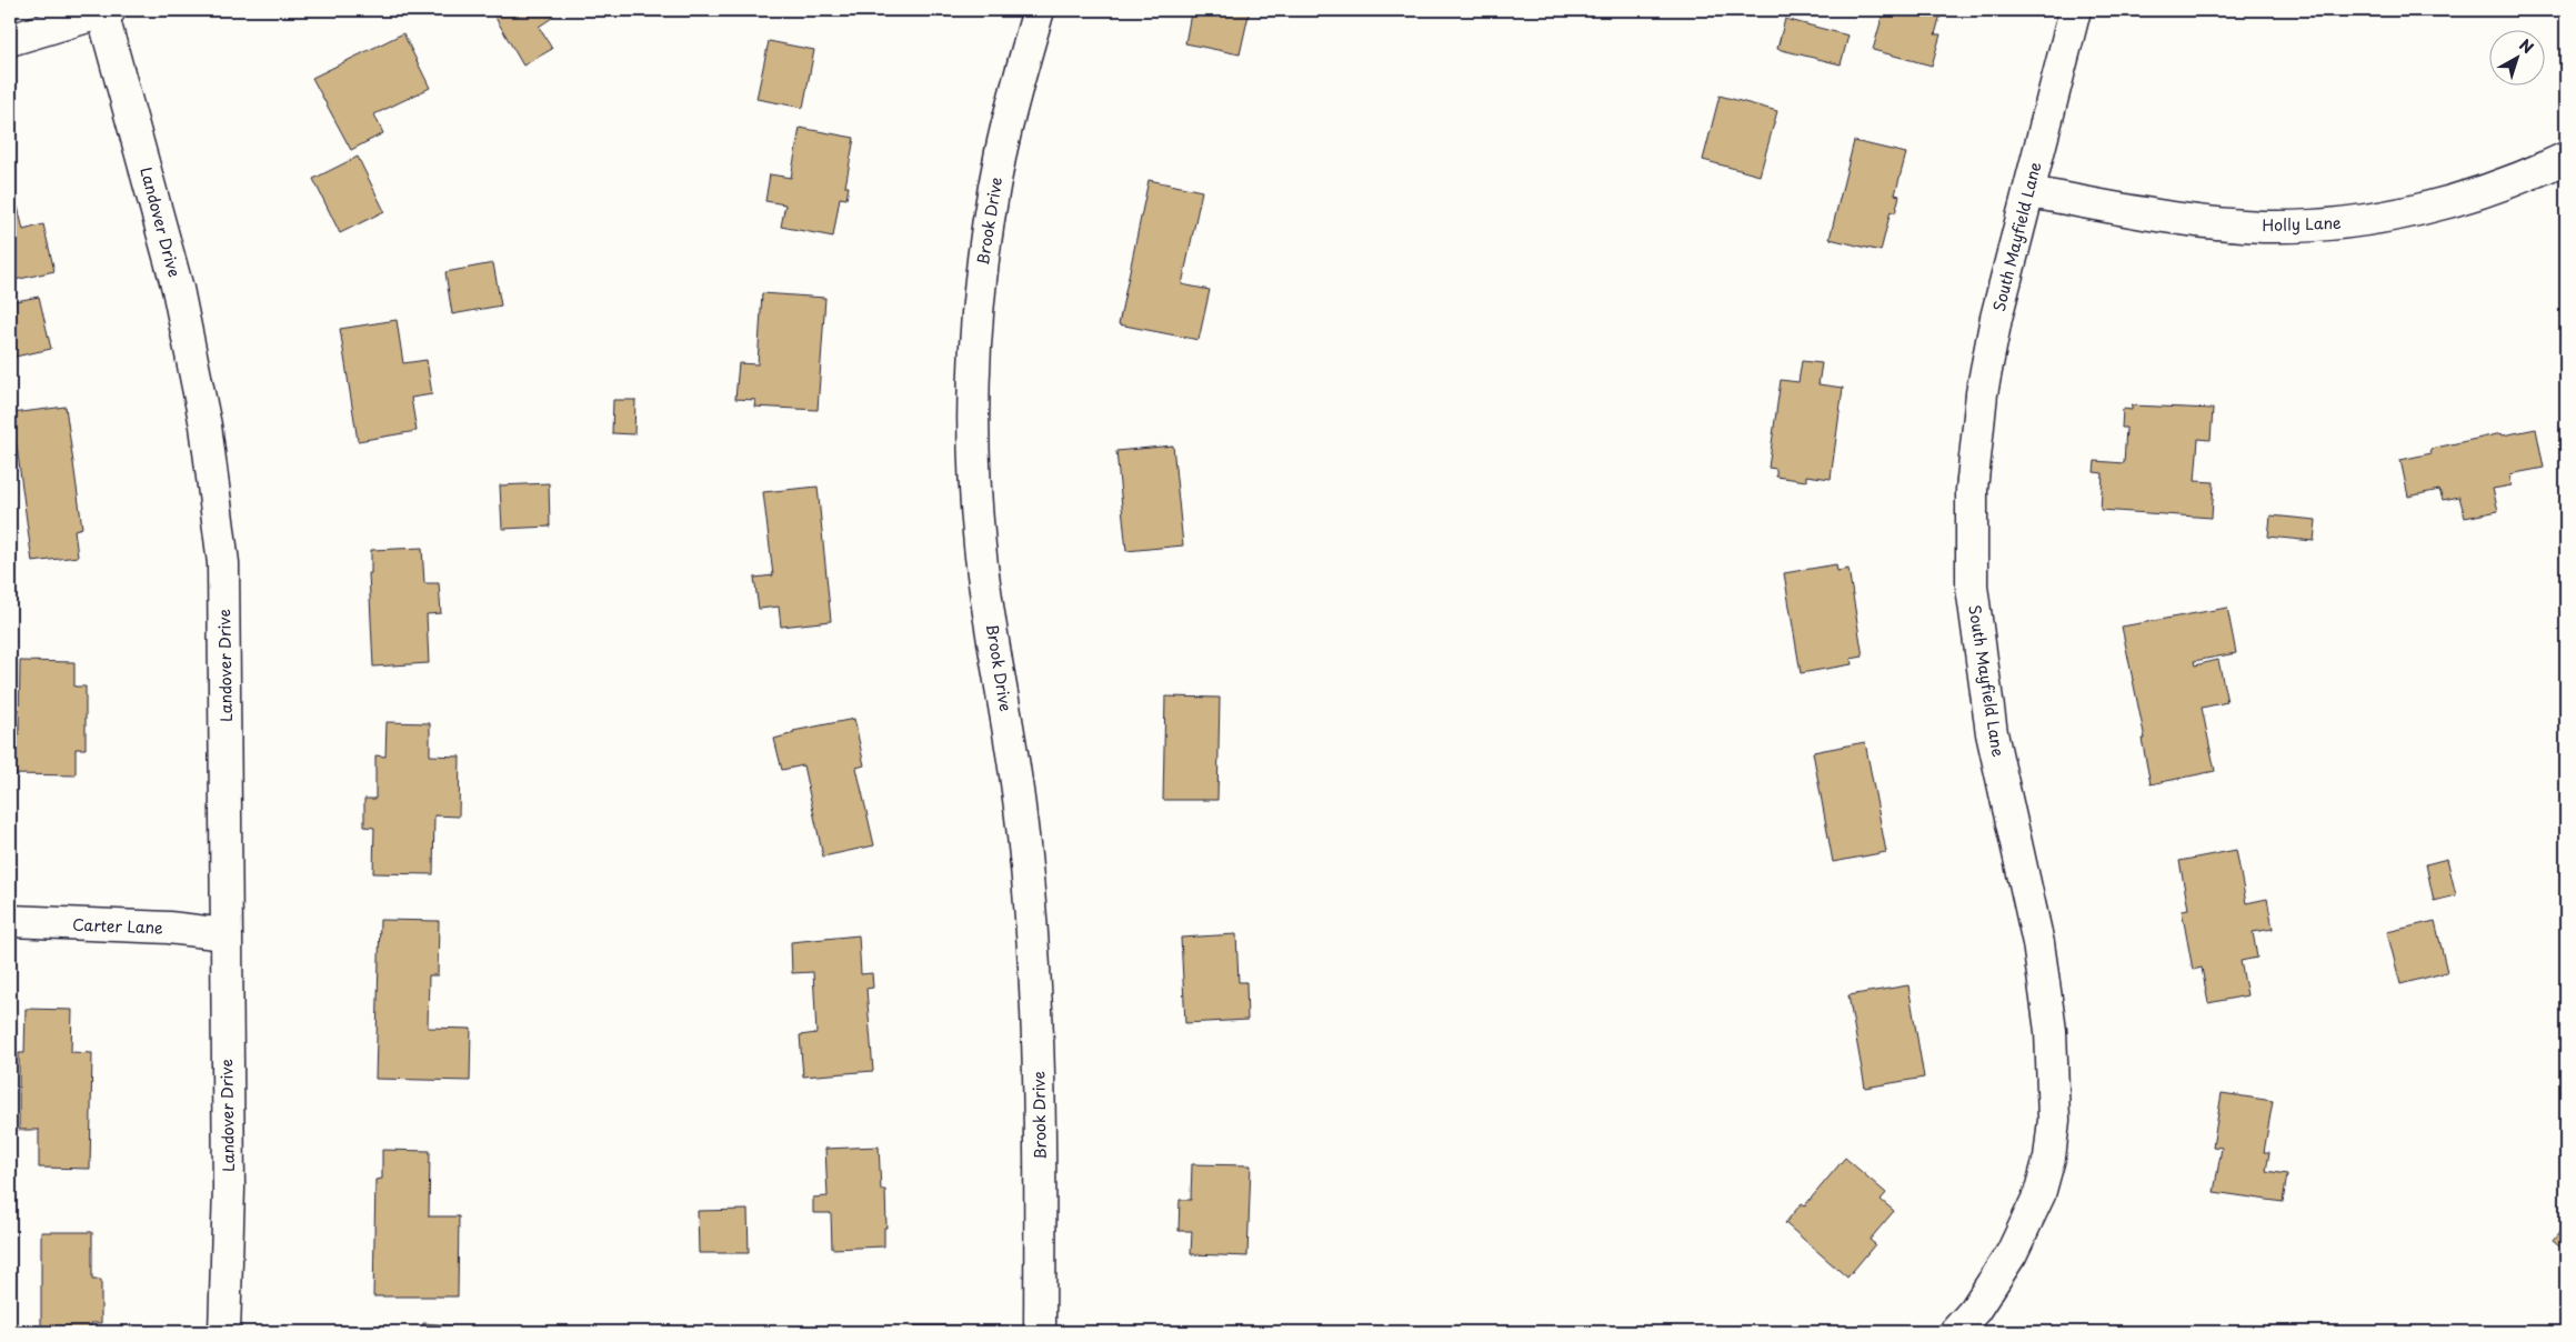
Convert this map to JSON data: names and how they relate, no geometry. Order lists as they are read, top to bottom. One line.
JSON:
{"streets":{"street":["Brook Drive","Landover Drive","Holly Lane","South Mayfield Lane","Carter Lane"]},"crossings":[["Landover Drive","Carter Lane"],["Holly Lane","South Mayfield Lane"]],"north":"top right"}
